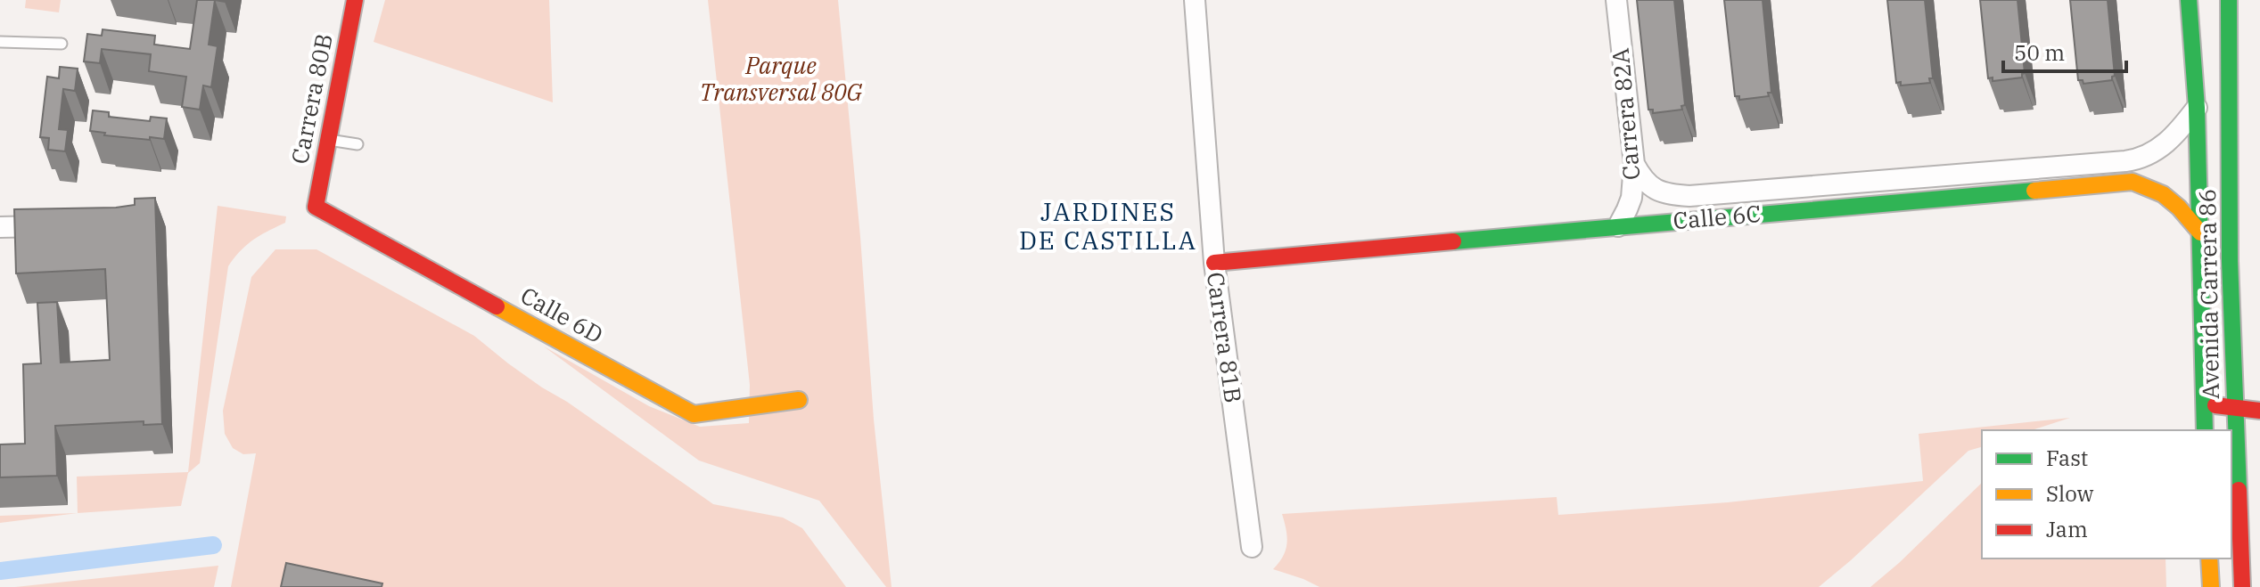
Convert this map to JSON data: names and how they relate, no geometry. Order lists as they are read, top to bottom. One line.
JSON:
{"streets":{"street":["Carrera 80B","Carrera 82A","Calle 6C","Avenida Carrera 86","Calle 6D","Carrera 81B"]},"crossings":[["Carrera 80B","Calle 6D"],["Carrera 82A","Calle 6C"],["Calle 6C","Avenida Carrera 86"],["Calle 6C","Carrera 81B"]],"districts":["JARDINES DE CASTILLA"],"parks":["Parque Transversal 80G"],"legend":["Fast","Slow","Jam"],"scale_bar":"50 m"}
